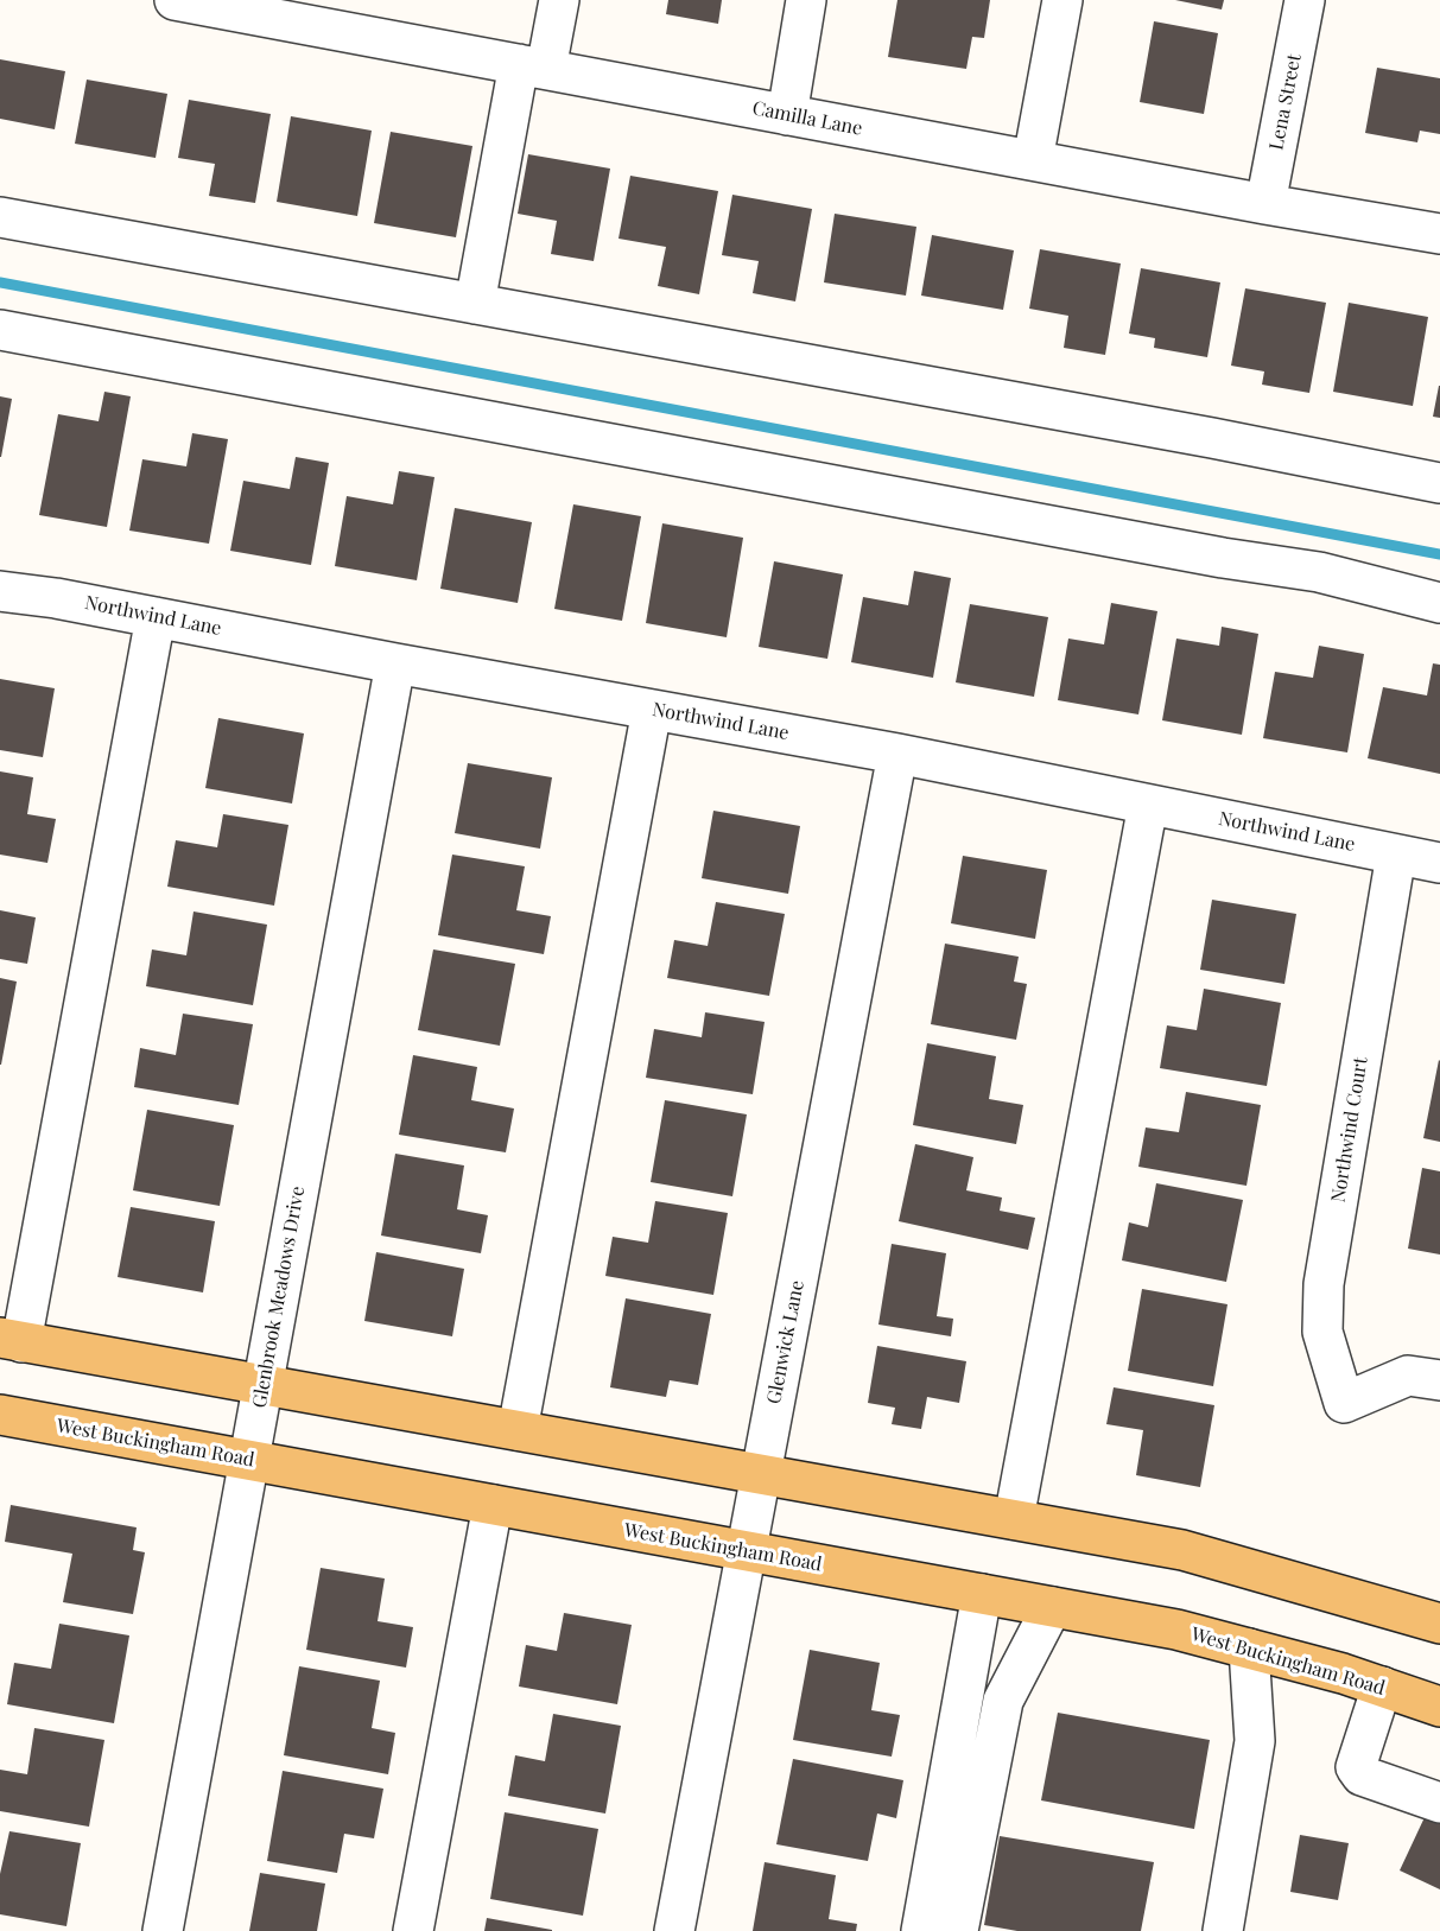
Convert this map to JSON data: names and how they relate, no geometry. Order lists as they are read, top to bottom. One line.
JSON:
{"streets":{"main road":["West Buckingham Road"],"street":["Lena Street","Camilla Lane","Northwind Lane","Northwind Court","Glenbrook Meadows Drive","Glenwick Lane"]},"crossings":[["Lena Street","Camilla Lane"],["Northwind Lane","Northwind Court"],["Northwind Lane","Glenbrook Meadows Drive"],["Northwind Lane","Glenwick Lane"],["Glenbrook Meadows Drive","West Buckingham Road"],["Glenwick Lane","West Buckingham Road"]]}
